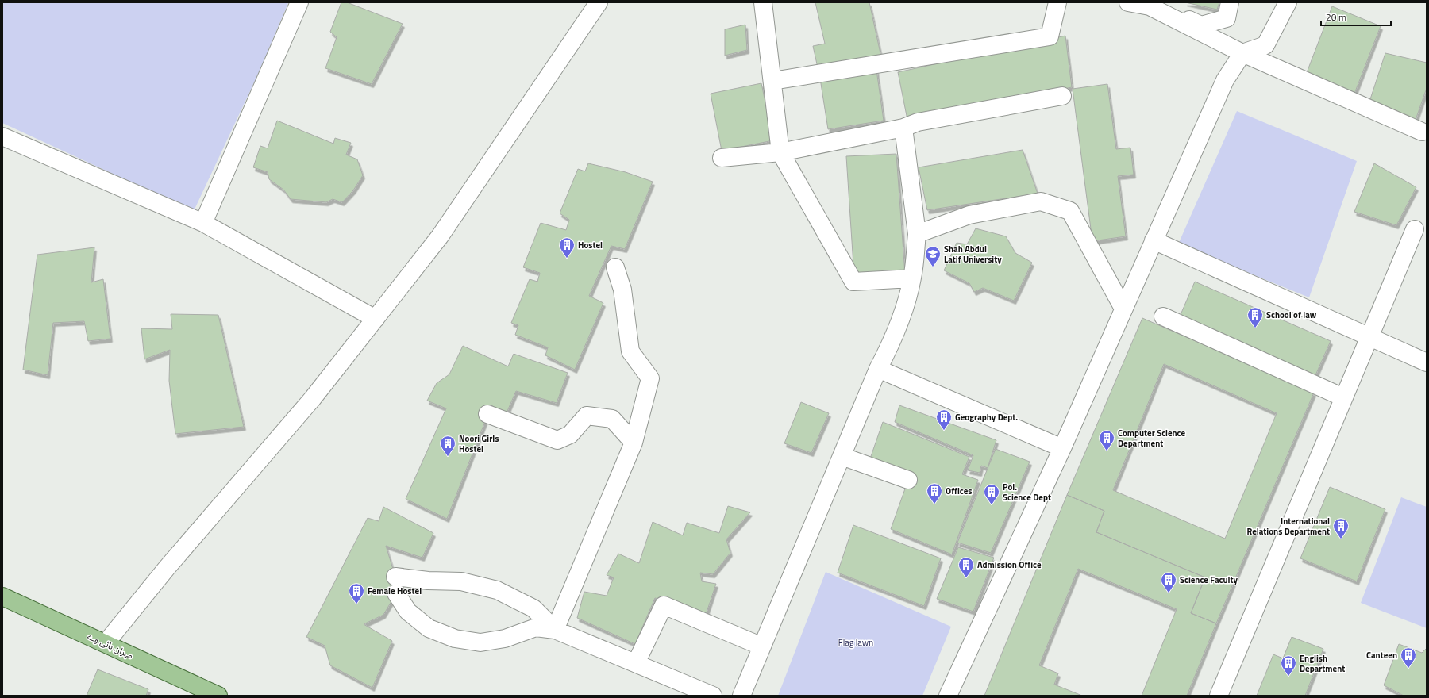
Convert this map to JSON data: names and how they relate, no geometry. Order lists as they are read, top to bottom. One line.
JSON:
{"streets":{"main road":["مہران ہائی وے"]},"parks":["Flag lawn"],"places":{"building":["Hostel","School of law","Geography Dept.","Computer Science Department","Noori Girls Hostel","Offices","Pol. Science Dept","International Relations Department","Admission Office","Science Faculty","Female Hostel","Canteen","English Department"],"school or university":["Shah Abdul Latif University"]},"scale_bar":"20 m"}
